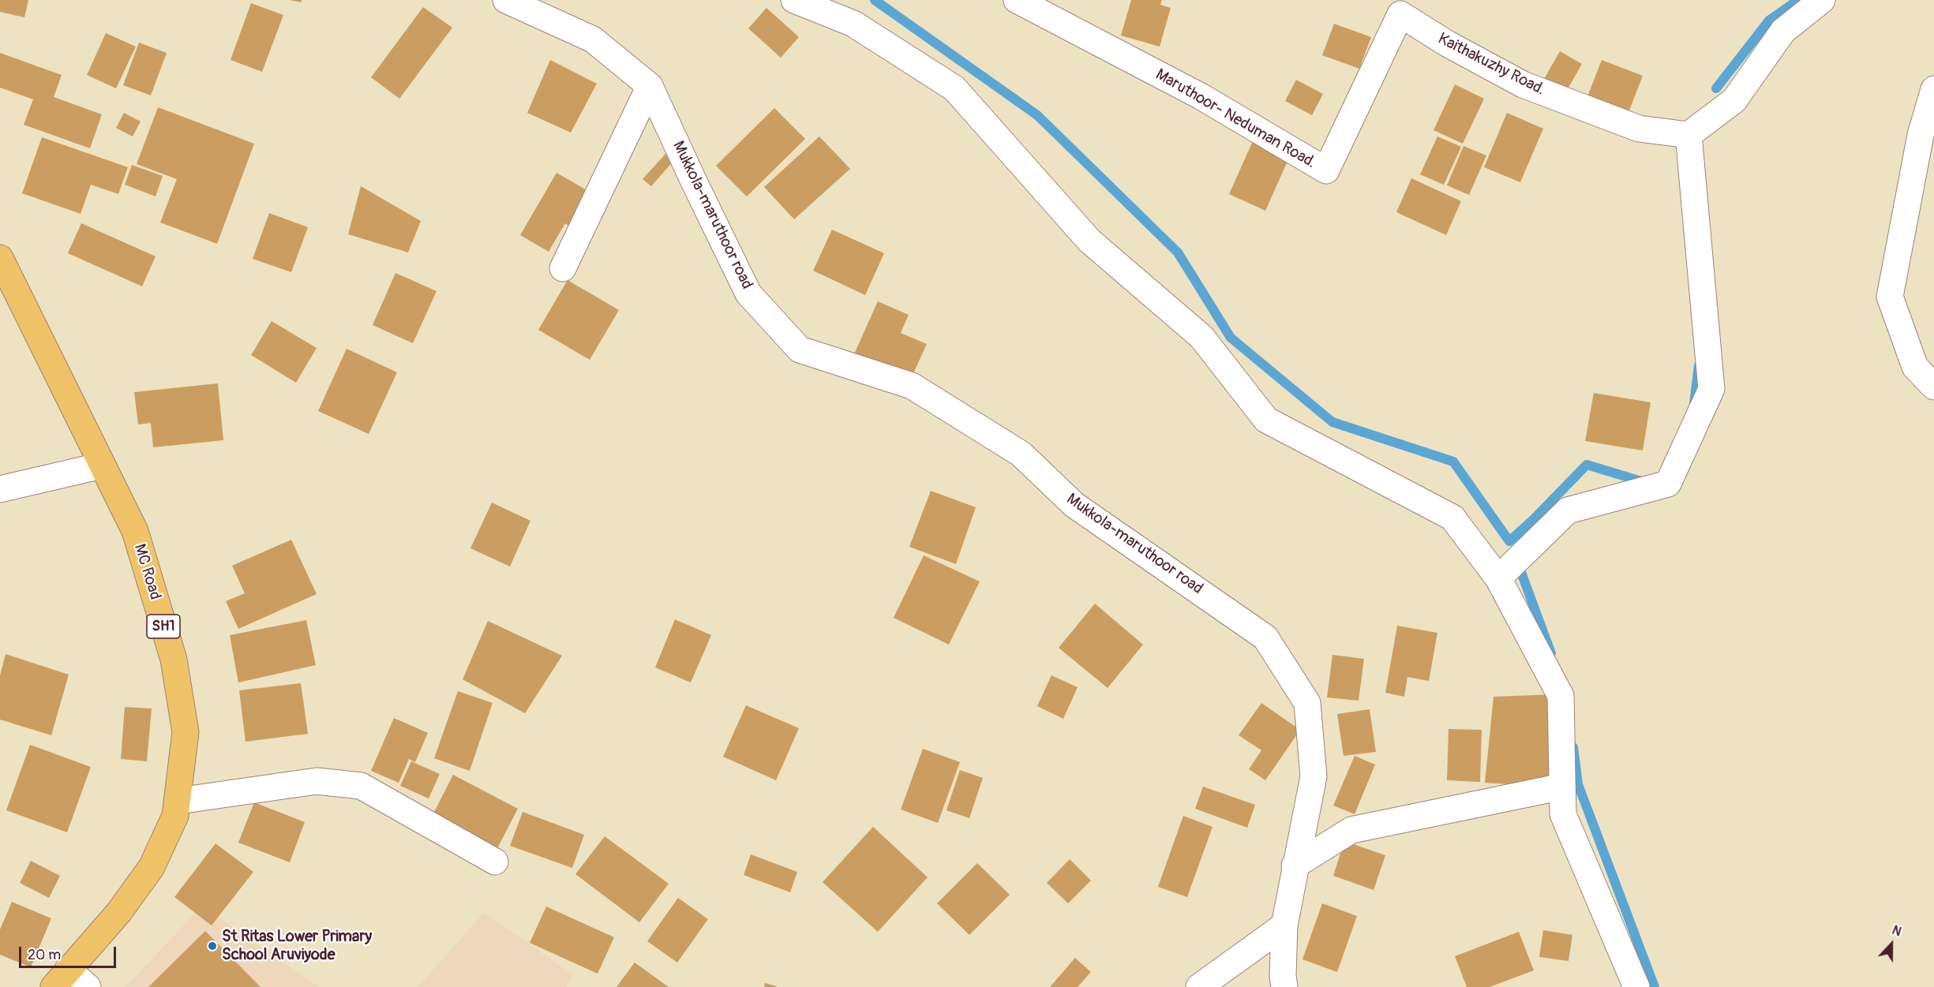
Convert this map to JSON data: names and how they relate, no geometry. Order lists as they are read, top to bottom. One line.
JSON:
{"streets":{"main road":["MC Road","SH1"],"street":["Kaithakuzhy Road.","Maruthoor- Neduman Road.","Mukkola-maruthoor road"]},"crossings":[["Kaithakuzhy Road.","Maruthoor- Neduman Road."]],"places":["St Ritas Lower Primary School Aruviyode"],"scale_bar":"20 m","north":"top"}
